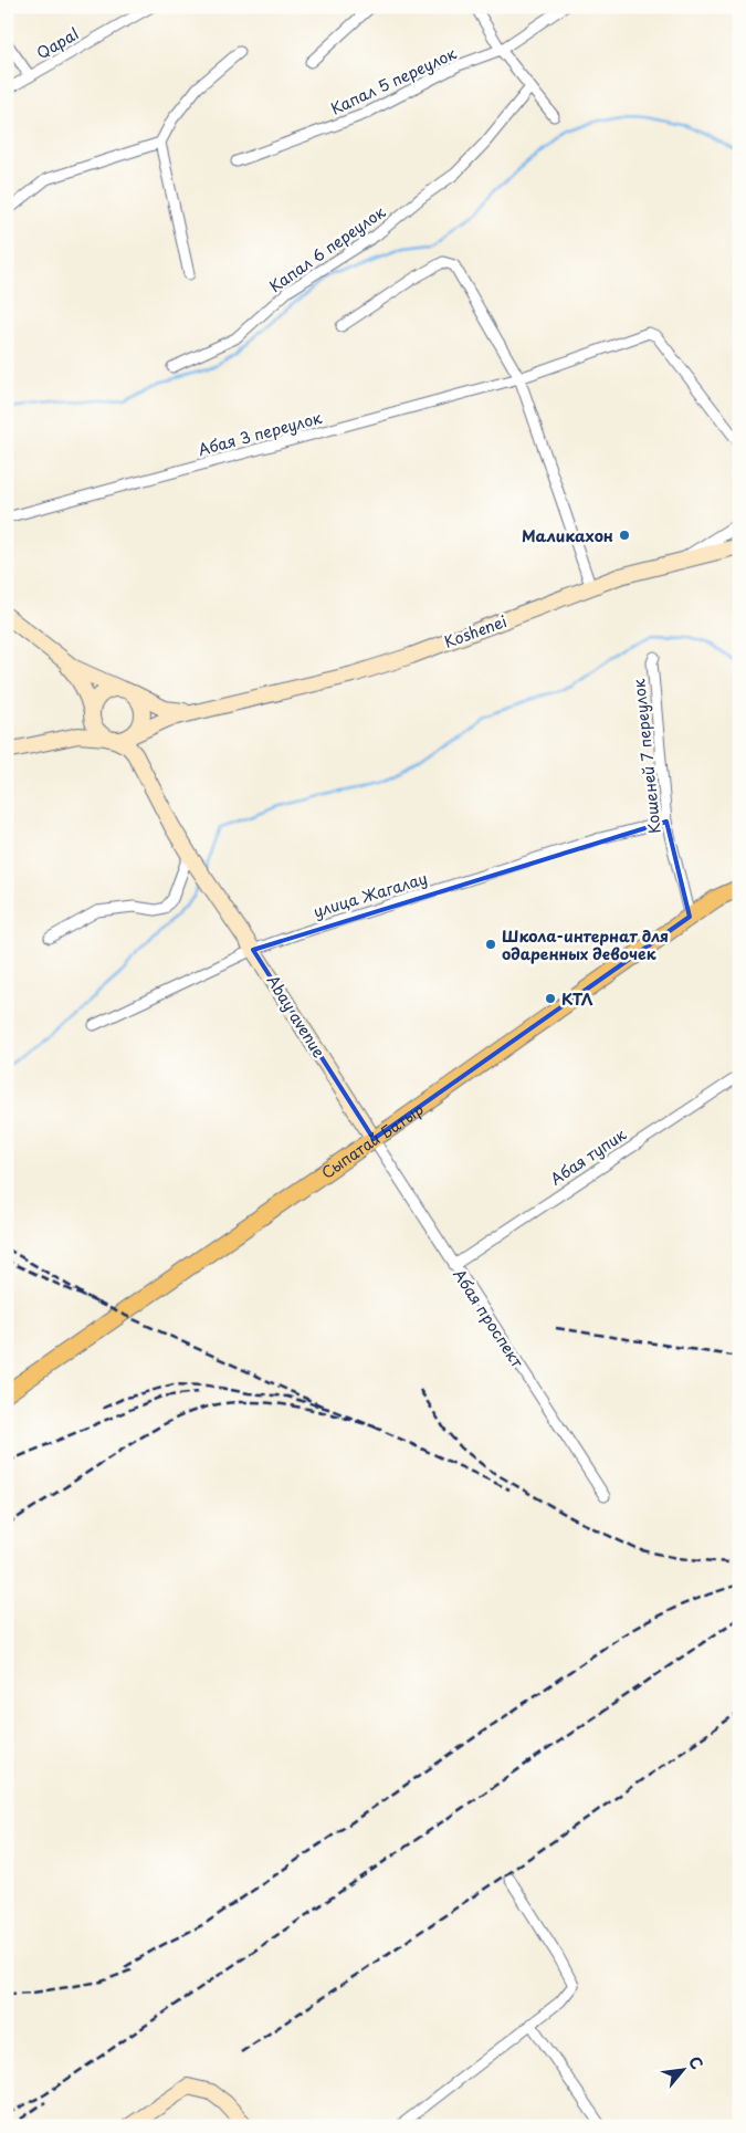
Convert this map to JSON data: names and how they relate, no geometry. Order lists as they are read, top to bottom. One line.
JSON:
{"streets":{"main road":["Koshenei","Abay avenue","Сыпатай Батыр"],"street":["Qapal","Капал 5 переулок","Капал 6 переулок","Абая 3 переулок","Кошеней 7 переулок","улица Жагалау","Абая тупик","Абая проспект"]},"crossings":[["Кошеней 7 переулок","улица Жагалау"],["Кошеней 7 переулок","Сыпатай Батыр"],["улица Жагалау","Abay avenue"],["Abay avenue","Сыпатай Батыр"],["Abay avenue","Абая проспект"],["Сыпатай Батыр","Абая проспект"],["Абая тупик","Абая проспект"]],"places":["Маликахон","Школа-интернат для одаренных девочек","КТЛ"],"north":"top right"}
